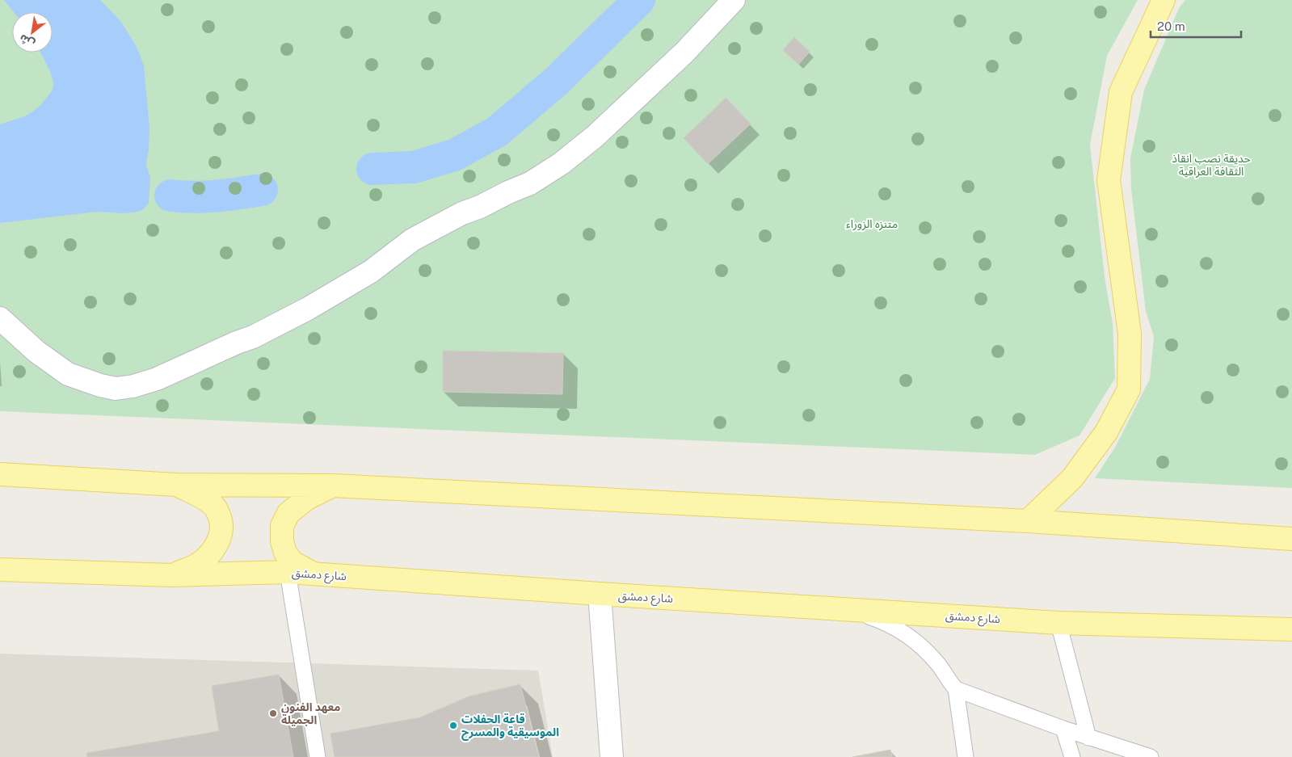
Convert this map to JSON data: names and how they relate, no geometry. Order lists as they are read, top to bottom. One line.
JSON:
{"streets":{"main road":["شارع دمشق"]},"parks":["حديقة نصب انقاذ الثقافة العراقية","متنزه الزوراء"],"places":["معهد الفنون الجميلة","قاعة الحفلات الموسيقية والمسرح"],"scale_bar":"20 m","north":"bottom left"}
